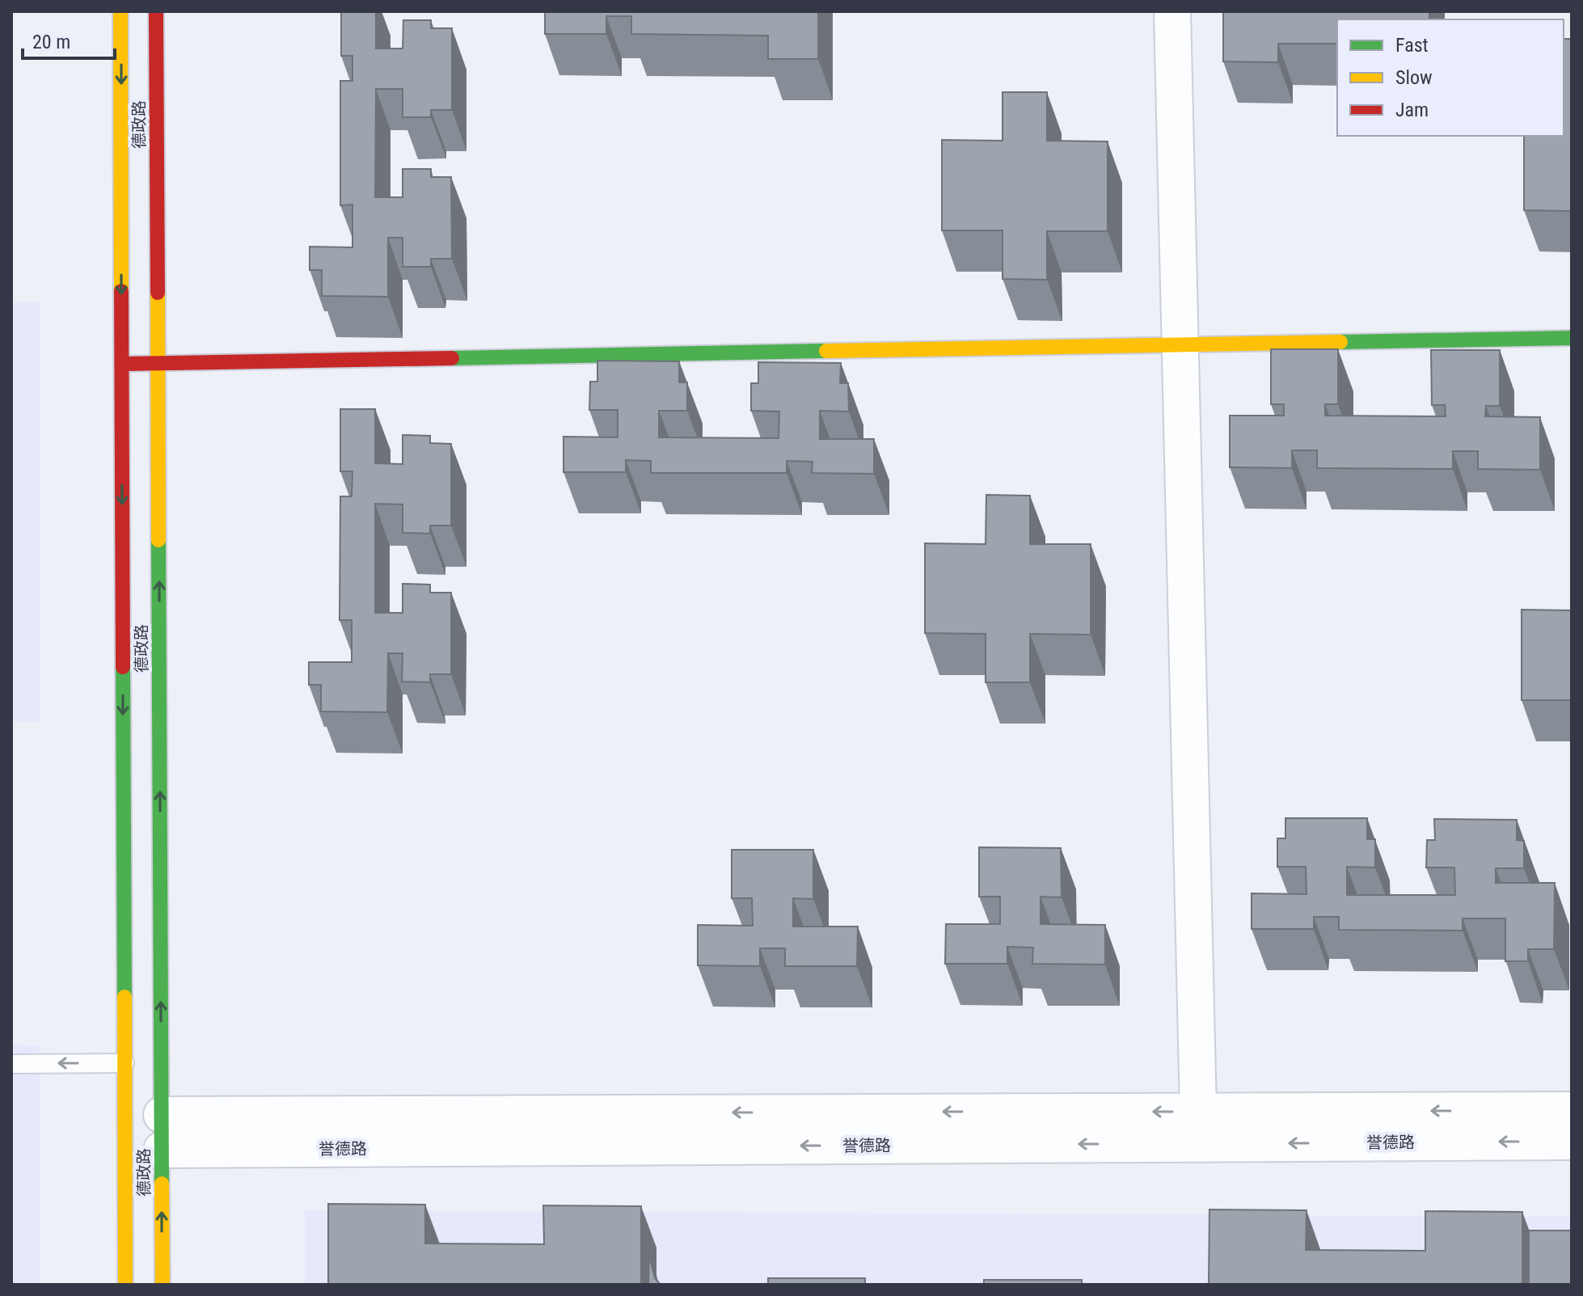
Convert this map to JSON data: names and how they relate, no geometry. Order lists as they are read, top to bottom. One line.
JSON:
{"streets":{"main road":["德政路"],"street":["誉德路"]},"crossings":[["德政路","誉德路"]],"one_way":["誉德路"],"legend":["Fast","Slow","Jam"],"scale_bar":"20 m"}
